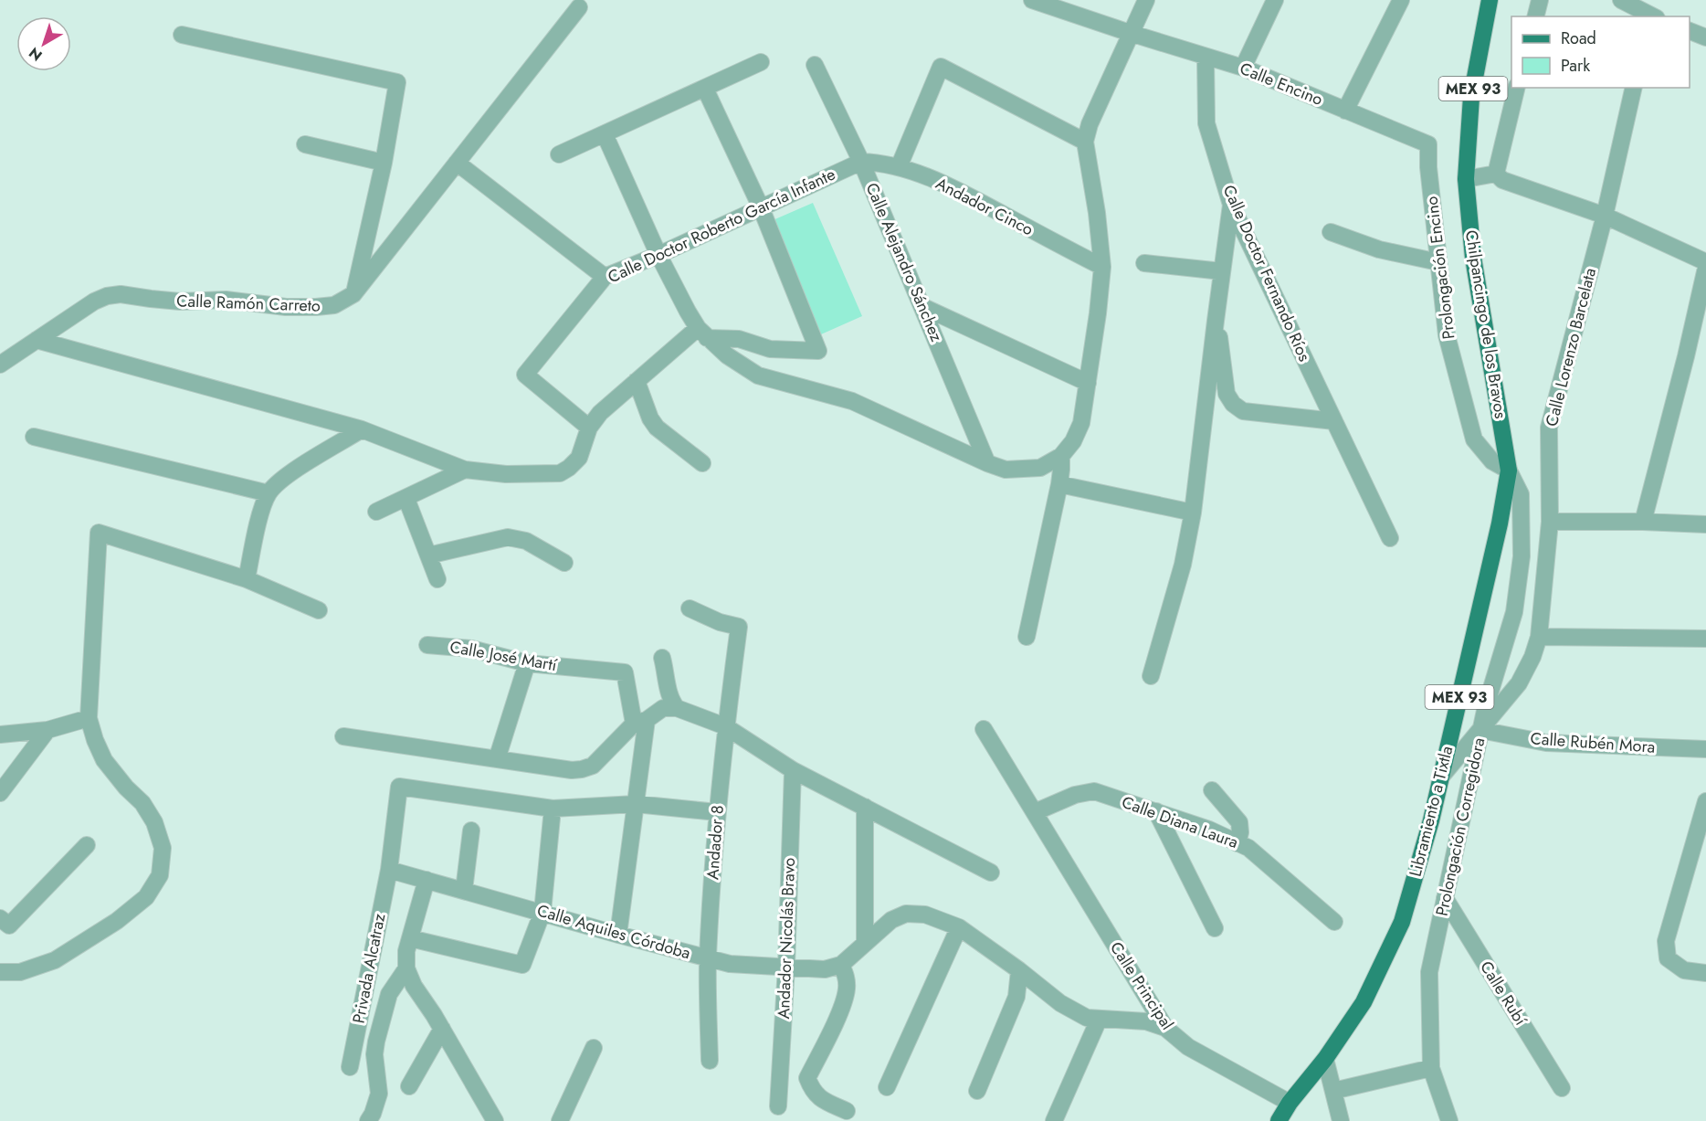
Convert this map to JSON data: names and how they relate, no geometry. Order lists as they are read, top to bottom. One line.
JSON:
{"streets":{"main road":["MEX 93","Chilpancingo de los Bravos","Libramiento a Tixtla"],"street":["Calle Encino","Andador Cinco","Calle Doctor Roberto García Infante","Calle Alejandro Sánchez","Prolongación Encino","Calle Doctor Fernando Ríos","Calle Ramón Carreto","Calle Lorenzo Barcelata","Calle José Martí","Calle Rubén Mora","Calle Diana Laura","Prolongación Corregidora","Andador 8","Calle Aquiles Córdoba","Andador Nicolás Bravo","Privada Alcatraz","Calle Principal","Calle Rubí"]},"crossings":[["Calle Encino","Prolongación Encino"],["Calle Encino","Calle Doctor Fernando Ríos"],["MEX 93","Chilpancingo de los Bravos"],["Andador Cinco","Calle Doctor Roberto García Infante"],["Andador Cinco","Calle Alejandro Sánchez"],["Calle Doctor Roberto García Infante","Calle Alejandro Sánchez"],["Prolongación Encino","Chilpancingo de los Bravos"],["Prolongación Encino","Libramiento a Tixtla"],["Prolongación Encino","Prolongación Corregidora"],["Chilpancingo de los Bravos","Libramiento a Tixtla"],["Chilpancingo de los Bravos","Prolongación Corregidora"],["Calle Lorenzo Barcelata","Calle Rubén Mora"],["Calle Lorenzo Barcelata","Libramiento a Tixtla"],["Calle Lorenzo Barcelata","Prolongación Corregidora"],["Calle Rubén Mora","Prolongación Corregidora"],["Libramiento a Tixtla","Prolongación Corregidora"],["Libramiento a Tixtla","Calle Principal"],["Calle Diana Laura","Calle Principal"],["Prolongación Corregidora","Calle Rubí"],["Andador 8","Calle Aquiles Córdoba"],["Calle Aquiles Córdoba","Andador Nicolás Bravo"],["Calle Aquiles Córdoba","Privada Alcatraz"]],"legend":["Road","Park"],"north":"bottom left"}
